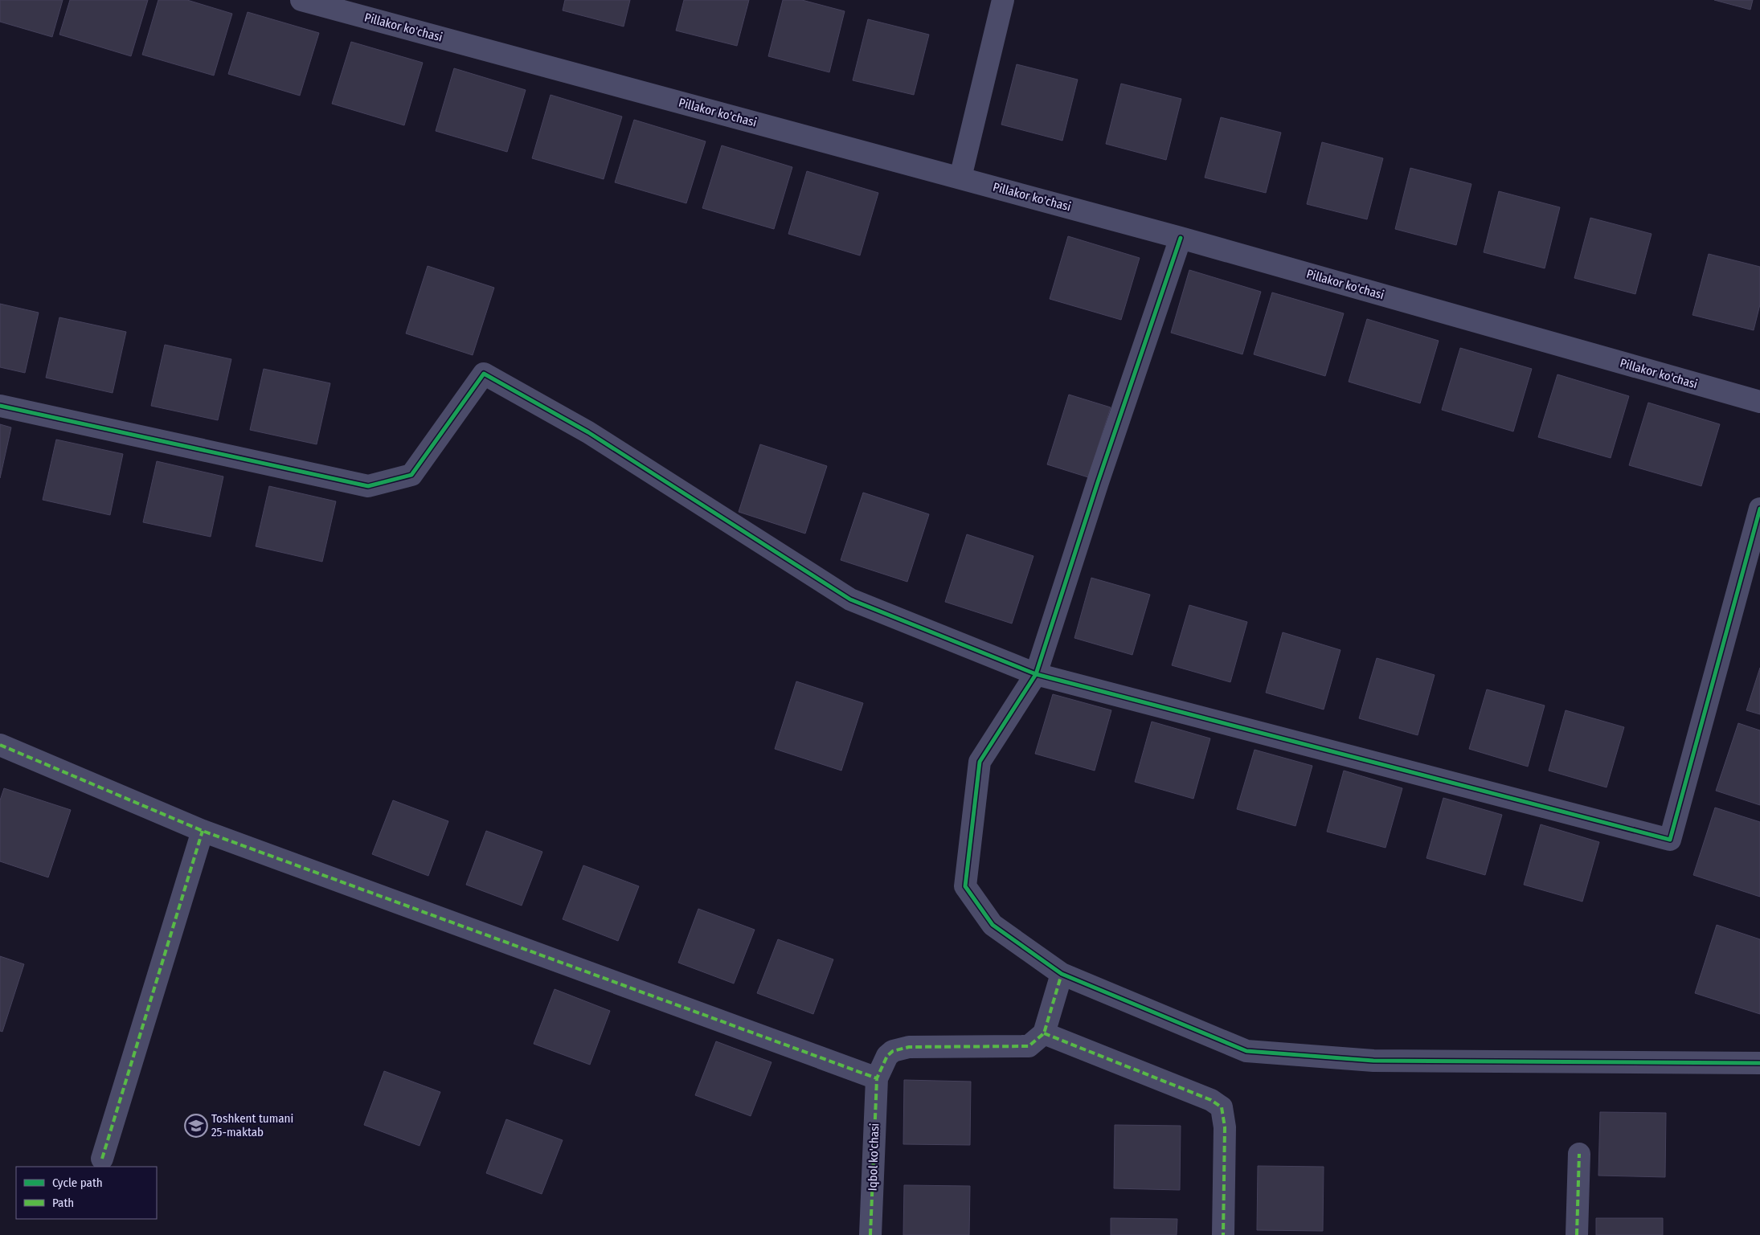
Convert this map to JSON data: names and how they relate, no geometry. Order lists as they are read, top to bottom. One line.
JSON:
{"streets":{"street":["Pillakor ko'chasi","Iqbol ko'chasi"]},"places":{"school or university":["Toshkent tumani 25-maktab"]},"legend":["Cycle path","Path"]}
